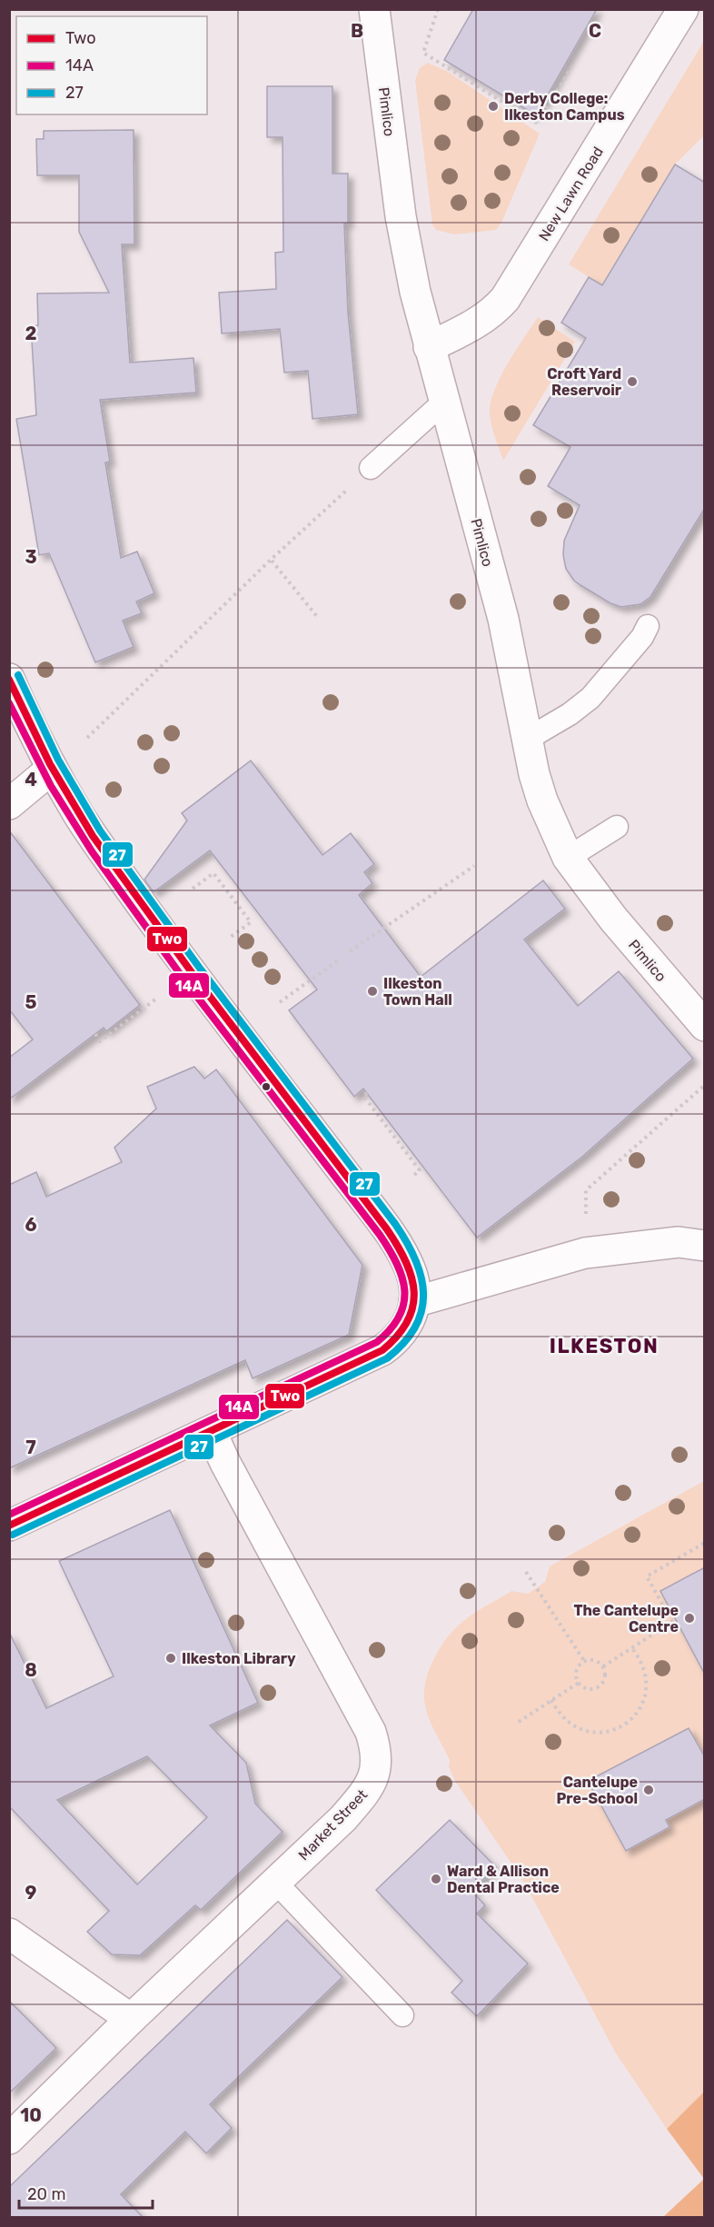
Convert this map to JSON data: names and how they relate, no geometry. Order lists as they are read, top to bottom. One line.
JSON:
{"streets":{"street":["Pimlico","New Lawn Road","Market Street"]},"crossings":[["Pimlico","New Lawn Road"]],"districts":["ILKESTON"],"places":["Derby College: Ilkeston Campus","Croft Yard Reservoir","Ilkeston Town Hall","The Cantelupe Centre","Ilkeston Library","Cantelupe Pre-School","Ward & Allison Dental Practice"],"lines":["transit line 27","transit line Two","transit line 14A"],"legend":["Two","14A","27"],"scale_bar":"20 m","grid":{"columns":["B","C"],"rows":["2","3","4","5","6","7","8","9","10"]}}
